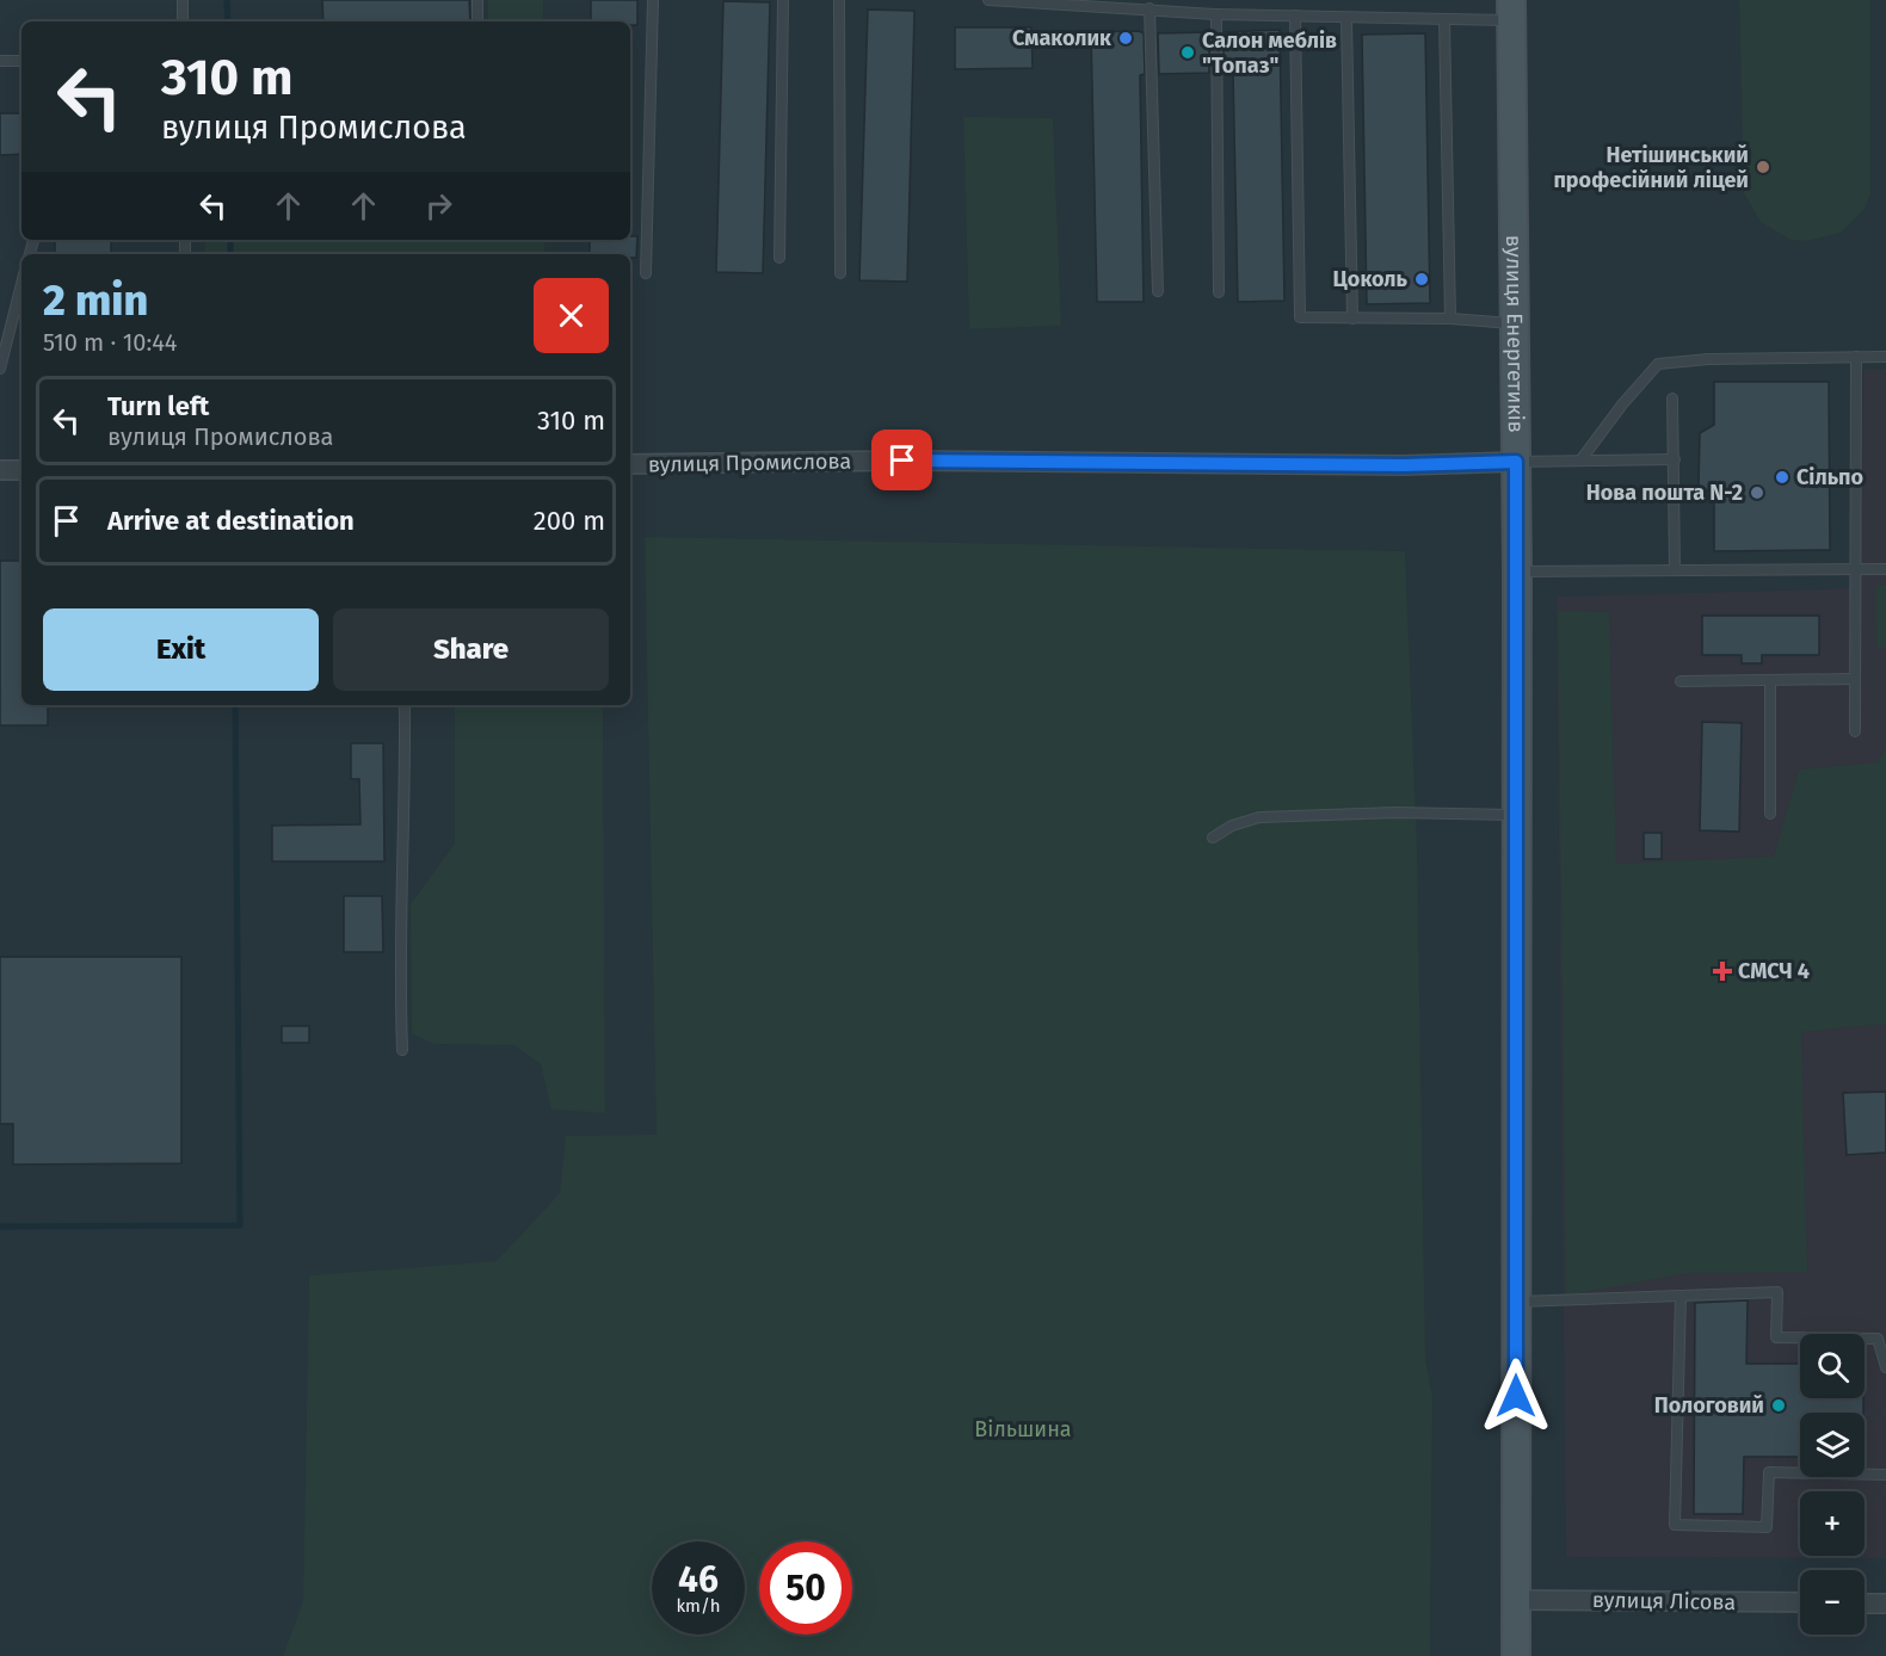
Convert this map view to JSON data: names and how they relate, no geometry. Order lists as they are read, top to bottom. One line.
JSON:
{"streets":{"main road":["вулиця Енергетиків"],"street":["вулиця Промислова","вулиця Лісова"]},"crossings":[["вулиця Енергетиків","вулиця Промислова"],["вулиця Енергетиків","вулиця Лісова"]],"parks":["Вільшина"],"places":{"other":["Смаколик","Салон меблів \"Топаз\"","Нетішинський професійний ліцей","Цоколь","Сільпо","Нова пошта N-2","Пологовий"],"health":["СМСЧ 4"]},"page":{"turn":["310 m","вулиця Промислова"],"heading":["2 min","510 m · 10:44"],"list":[{"name":"Turn left","note":"вулиця Промислова","value":"310 m"},{"name":"Arrive at destination","value":"200 m"}],"buttons":["Exit","Share"],"map_buttons":["+","−"],"speed":"46 km/h","limit":"50"}}
